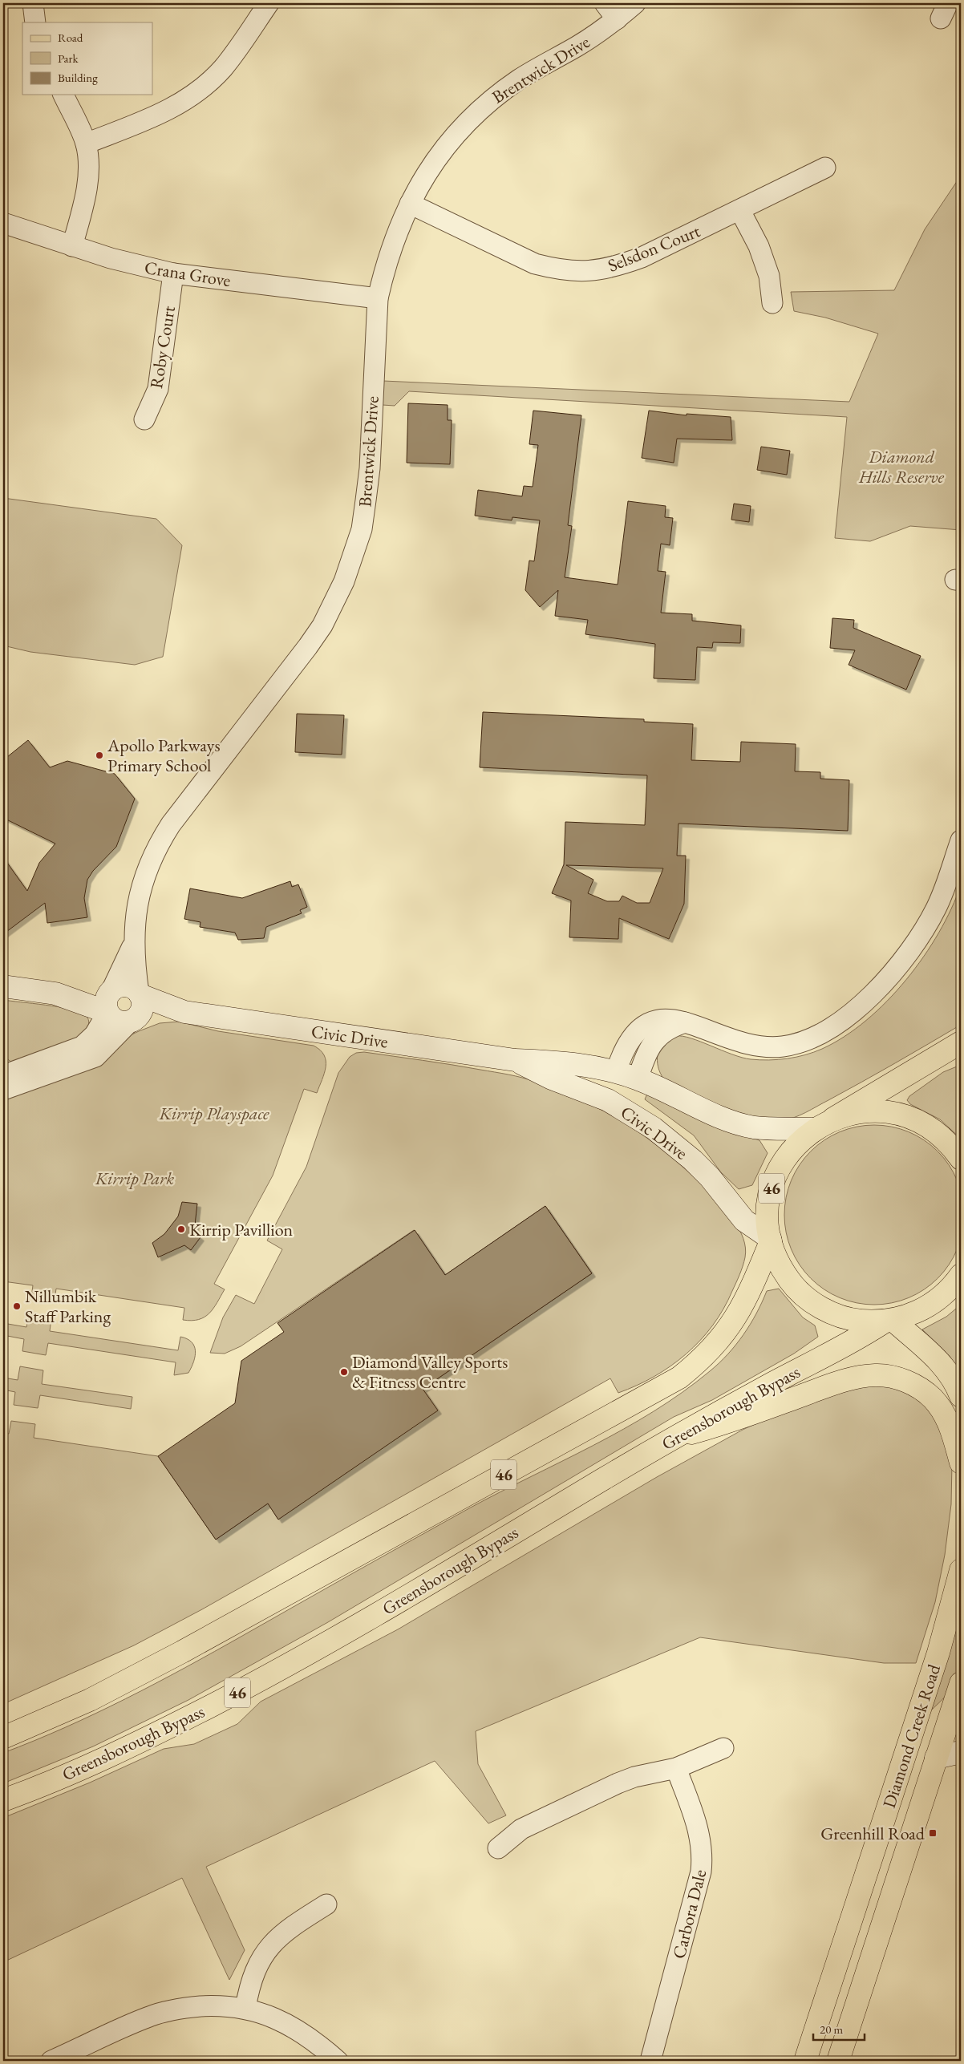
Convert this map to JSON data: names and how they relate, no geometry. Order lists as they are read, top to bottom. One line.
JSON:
{"streets":{"main road":["46","Greensborough Bypass","Diamond Creek Road"],"street":["Brentwick Drive","Selsdon Court","Crana Grove","Roby Court","Civic Drive","Carbora Dale"]},"crossings":[["Brentwick Drive","Selsdon Court"],["Brentwick Drive","Crana Grove"],["Brentwick Drive","Civic Drive"],["Crana Grove","Roby Court"],["Civic Drive","46"],["46","Greensborough Bypass"]],"parks":["Diamond Hills Reserve","Kirrip Playspace","Kirrip Park"],"places":{"other":["Apollo Parkways Primary School","Kirrip Pavillion","Nillumbik Staff Parking","Diamond Valley Sports & Fitness Centre"],"transit":["Greenhill Road"]},"legend":["Road","Park","Building"],"scale_bar":"20 m"}
